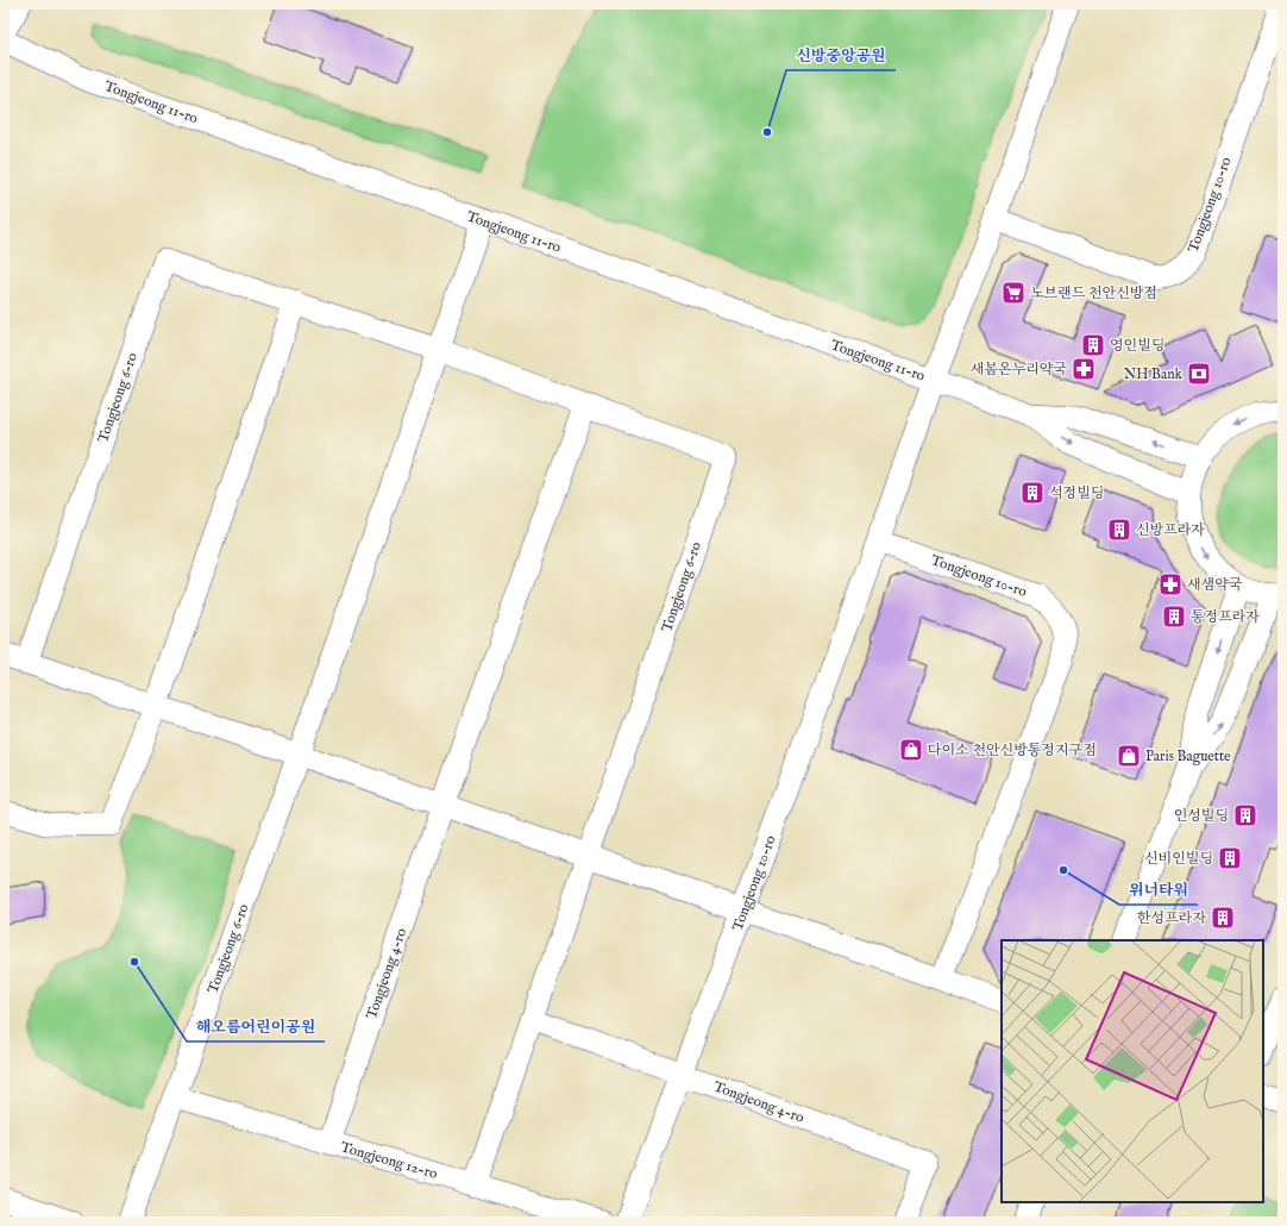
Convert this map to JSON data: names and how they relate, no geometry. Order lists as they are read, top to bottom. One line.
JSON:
{"streets":{"street":["Tongjeong 11-ro","Tongjeong 10-ro","Tongjeong 6-ro","Tongjeong 4-ro","Tongjeong 12-ro"]},"crossings":[["Tongjeong 11-ro","Tongjeong 10-ro"],["Tongjeong 11-ro","Tongjeong 6-ro"],["Tongjeong 10-ro","Tongjeong 4-ro"],["Tongjeong 6-ro","Tongjeong 12-ro"],["Tongjeong 4-ro","Tongjeong 12-ro"]],"places":{"other":["신방중앙공원","위너타워","해오름어린이공원"],"supermarket":["노브랜드 천안신방점"],"building":["영인빌딩","석정빌딩","신방프라자","통정프라자","인성빌딩","신비인빌딩","한성프라자"],"pharmacy":["새봄온누리약국","새샘약국"],"bank":["NH Bank"],"shop":["다이소 천안신방통정지구점","Paris Baguette"]}}
